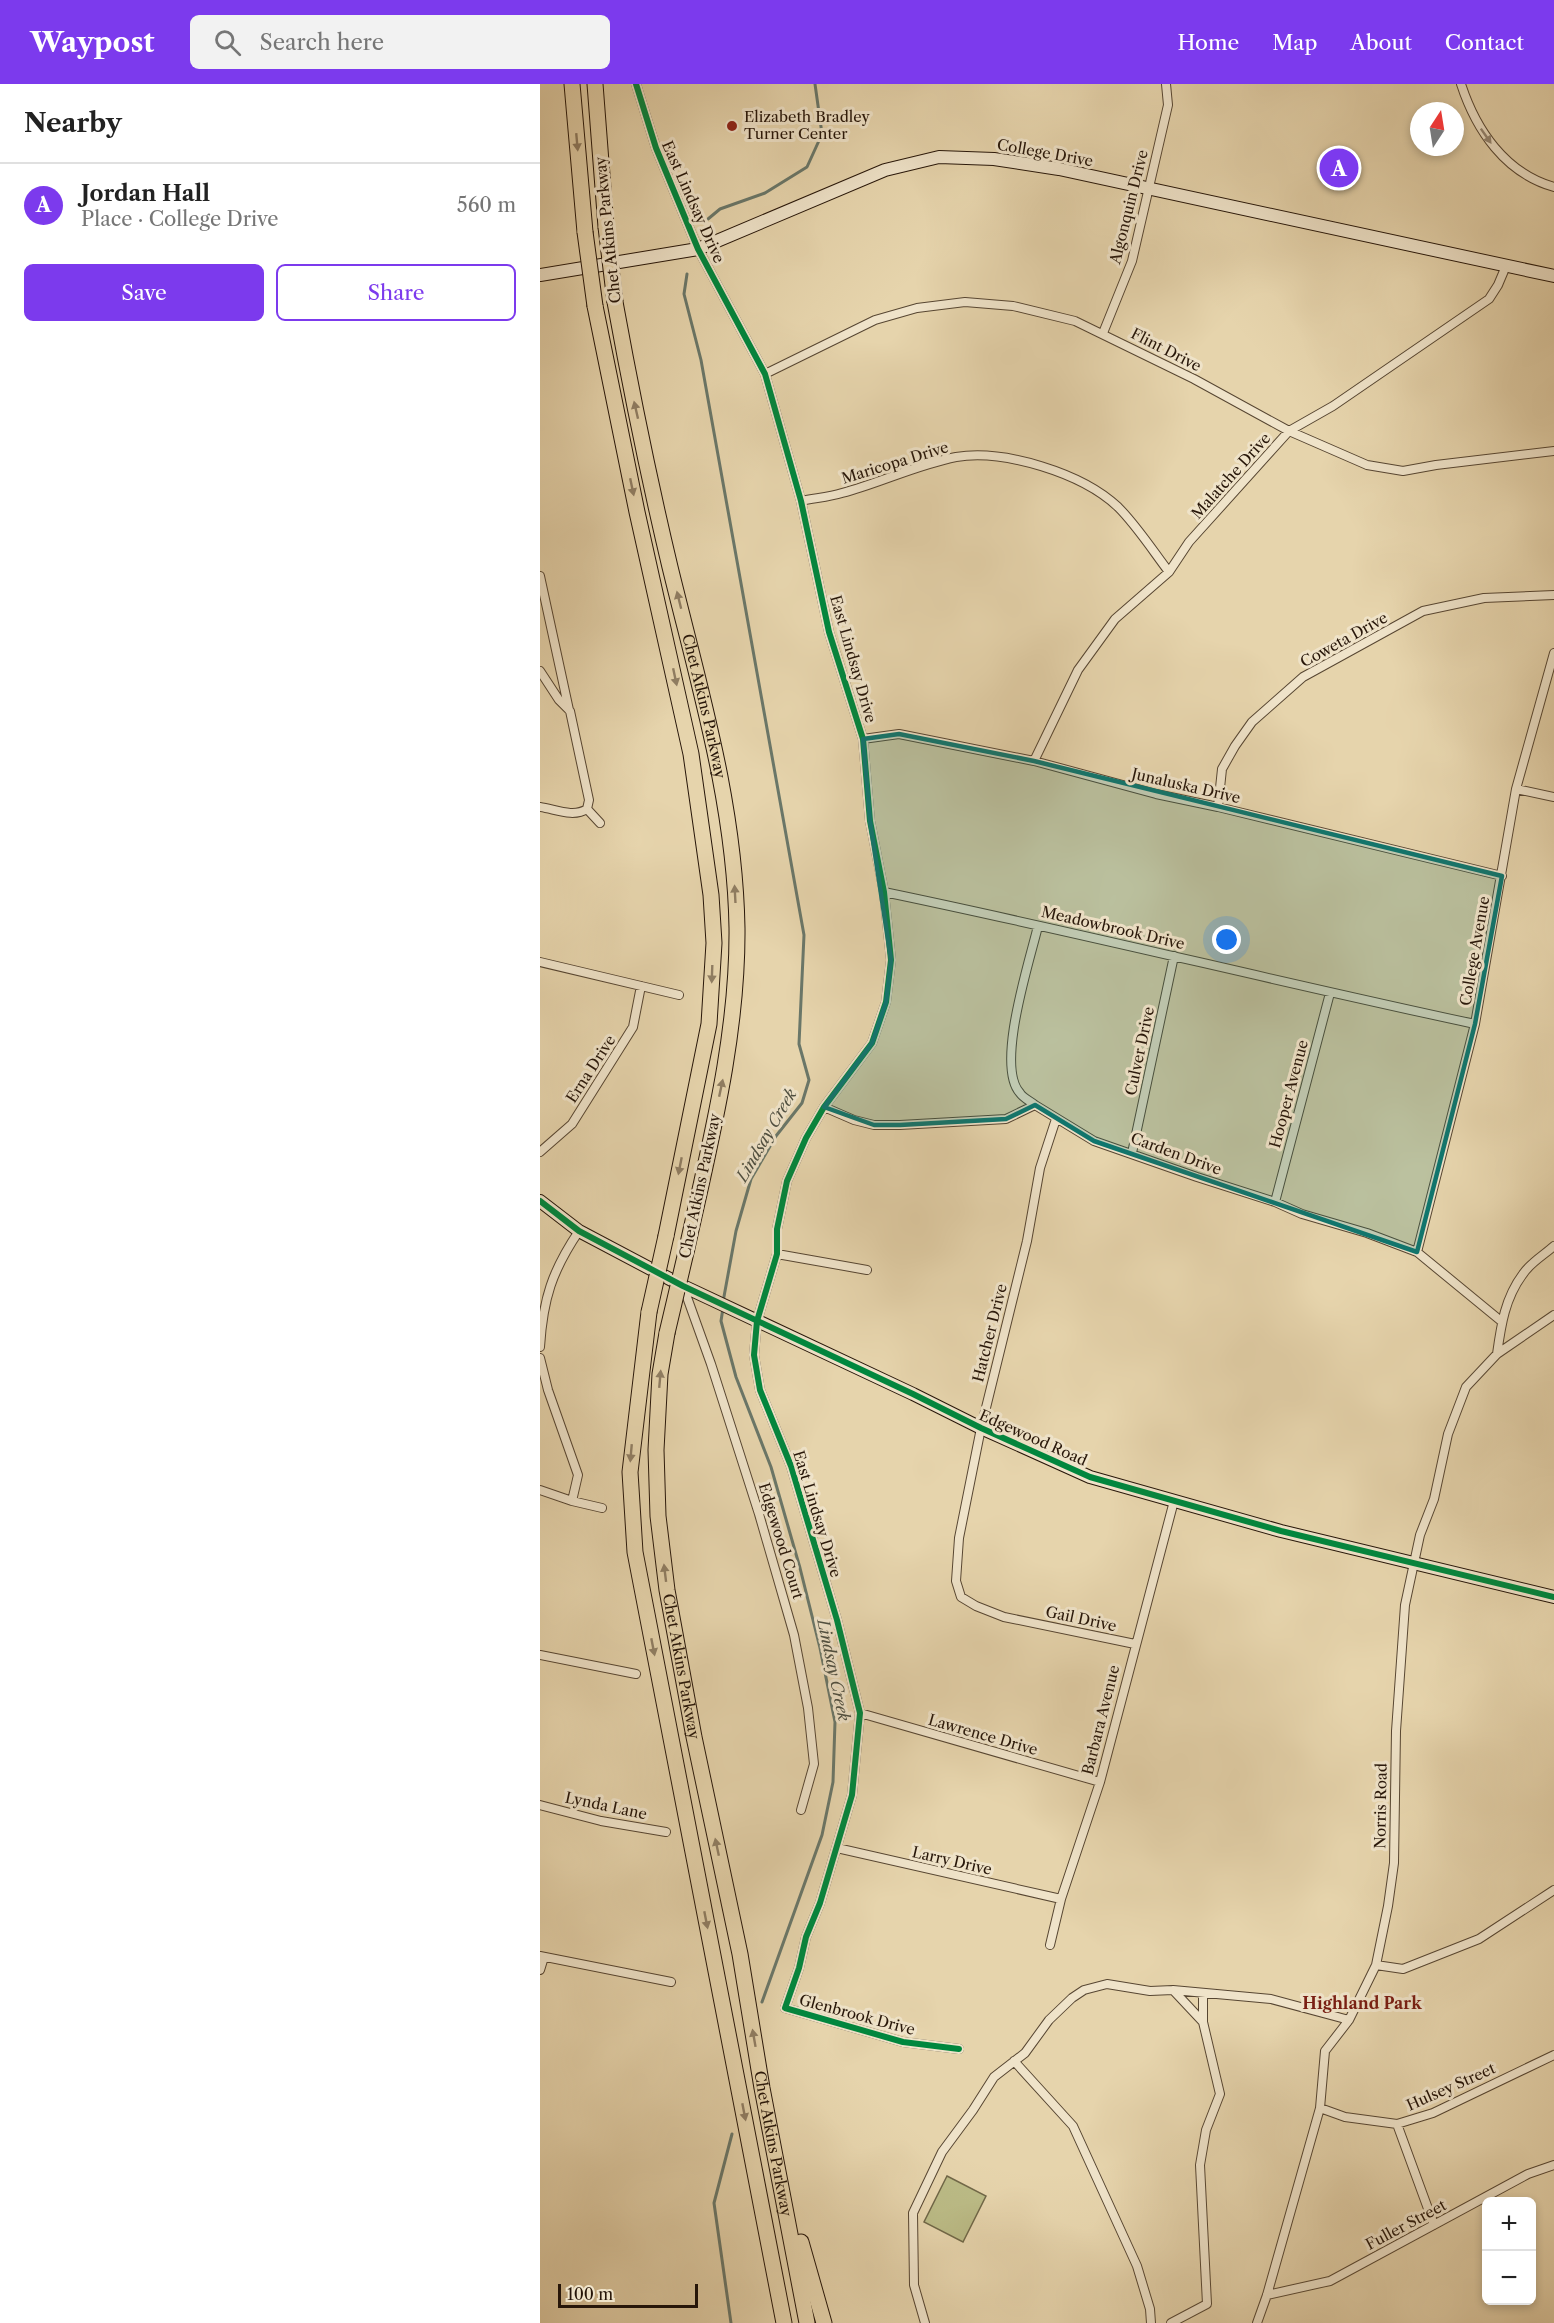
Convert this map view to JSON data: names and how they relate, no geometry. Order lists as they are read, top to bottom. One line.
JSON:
{"streets":{"highway":["Chet Atkins Parkway"],"street":["College Drive","East Lindsay Drive","Algonquin Drive","Flint Drive","Maricopa Drive","Malatche Drive","Coweta Drive","Junaluska Drive","Meadowbrook Drive","College Avenue","Culver Drive","Erna Drive","Hooper Avenue","Carden Drive","Hatcher Drive","Edgewood Road","Edgewood Court","Gail Drive","Barbara Avenue","Lawrence Drive","Lynda Lane","Norris Road","Larry Drive","Glenbrook Drive","Hulsey Street","Fuller Street"]},"crossings":[["College Drive","East Lindsay Drive"],["College Drive","Algonquin Drive"],["College Drive","Malatche Drive"],["East Lindsay Drive","Flint Drive"],["East Lindsay Drive","Maricopa Drive"],["East Lindsay Drive","Junaluska Drive"],["East Lindsay Drive","Meadowbrook Drive"],["East Lindsay Drive","Edgewood Road"],["East Lindsay Drive","Lawrence Drive"],["East Lindsay Drive","Larry Drive"],["East Lindsay Drive","Glenbrook Drive"],["Algonquin Drive","Flint Drive"],["Flint Drive","Malatche Drive"],["Maricopa Drive","Malatche Drive"],["Malatche Drive","Junaluska Drive"],["Coweta Drive","Junaluska Drive"],["Junaluska Drive","College Avenue"],["Meadowbrook Drive","College Avenue"],["Meadowbrook Drive","Culver Drive"],["Meadowbrook Drive","Hooper Avenue"],["College Avenue","Carden Drive"],["Culver Drive","Carden Drive"],["Hooper Avenue","Carden Drive"],["Carden Drive","Hatcher Drive"],["Hatcher Drive","Edgewood Road"],["Hatcher Drive","Gail Drive"],["Edgewood Road","Edgewood Court"],["Edgewood Road","Barbara Avenue"],["Edgewood Road","Norris Road"],["Gail Drive","Barbara Avenue"],["Barbara Avenue","Lawrence Drive"],["Barbara Avenue","Larry Drive"],["Norris Road","Hulsey Street"],["Norris Road","Fuller Street"]],"districts":["Highland Park"],"water":["Lindsay Creek"],"places":["Elizabeth Bradley Turner Center"],"scale_bar":"100 m","north":"top","page":{"header":"Waypost","search":"Search here","nav":["Home","Map","About","Contact"],"heading":"Nearby","pins":"A","list":[{"mark":"A","name":"Jordan Hall","note":"Place · College Drive","value":"560 m"}],"buttons":["Save","Share"],"map_buttons":["+","−"],"scale":"100 m"}}
